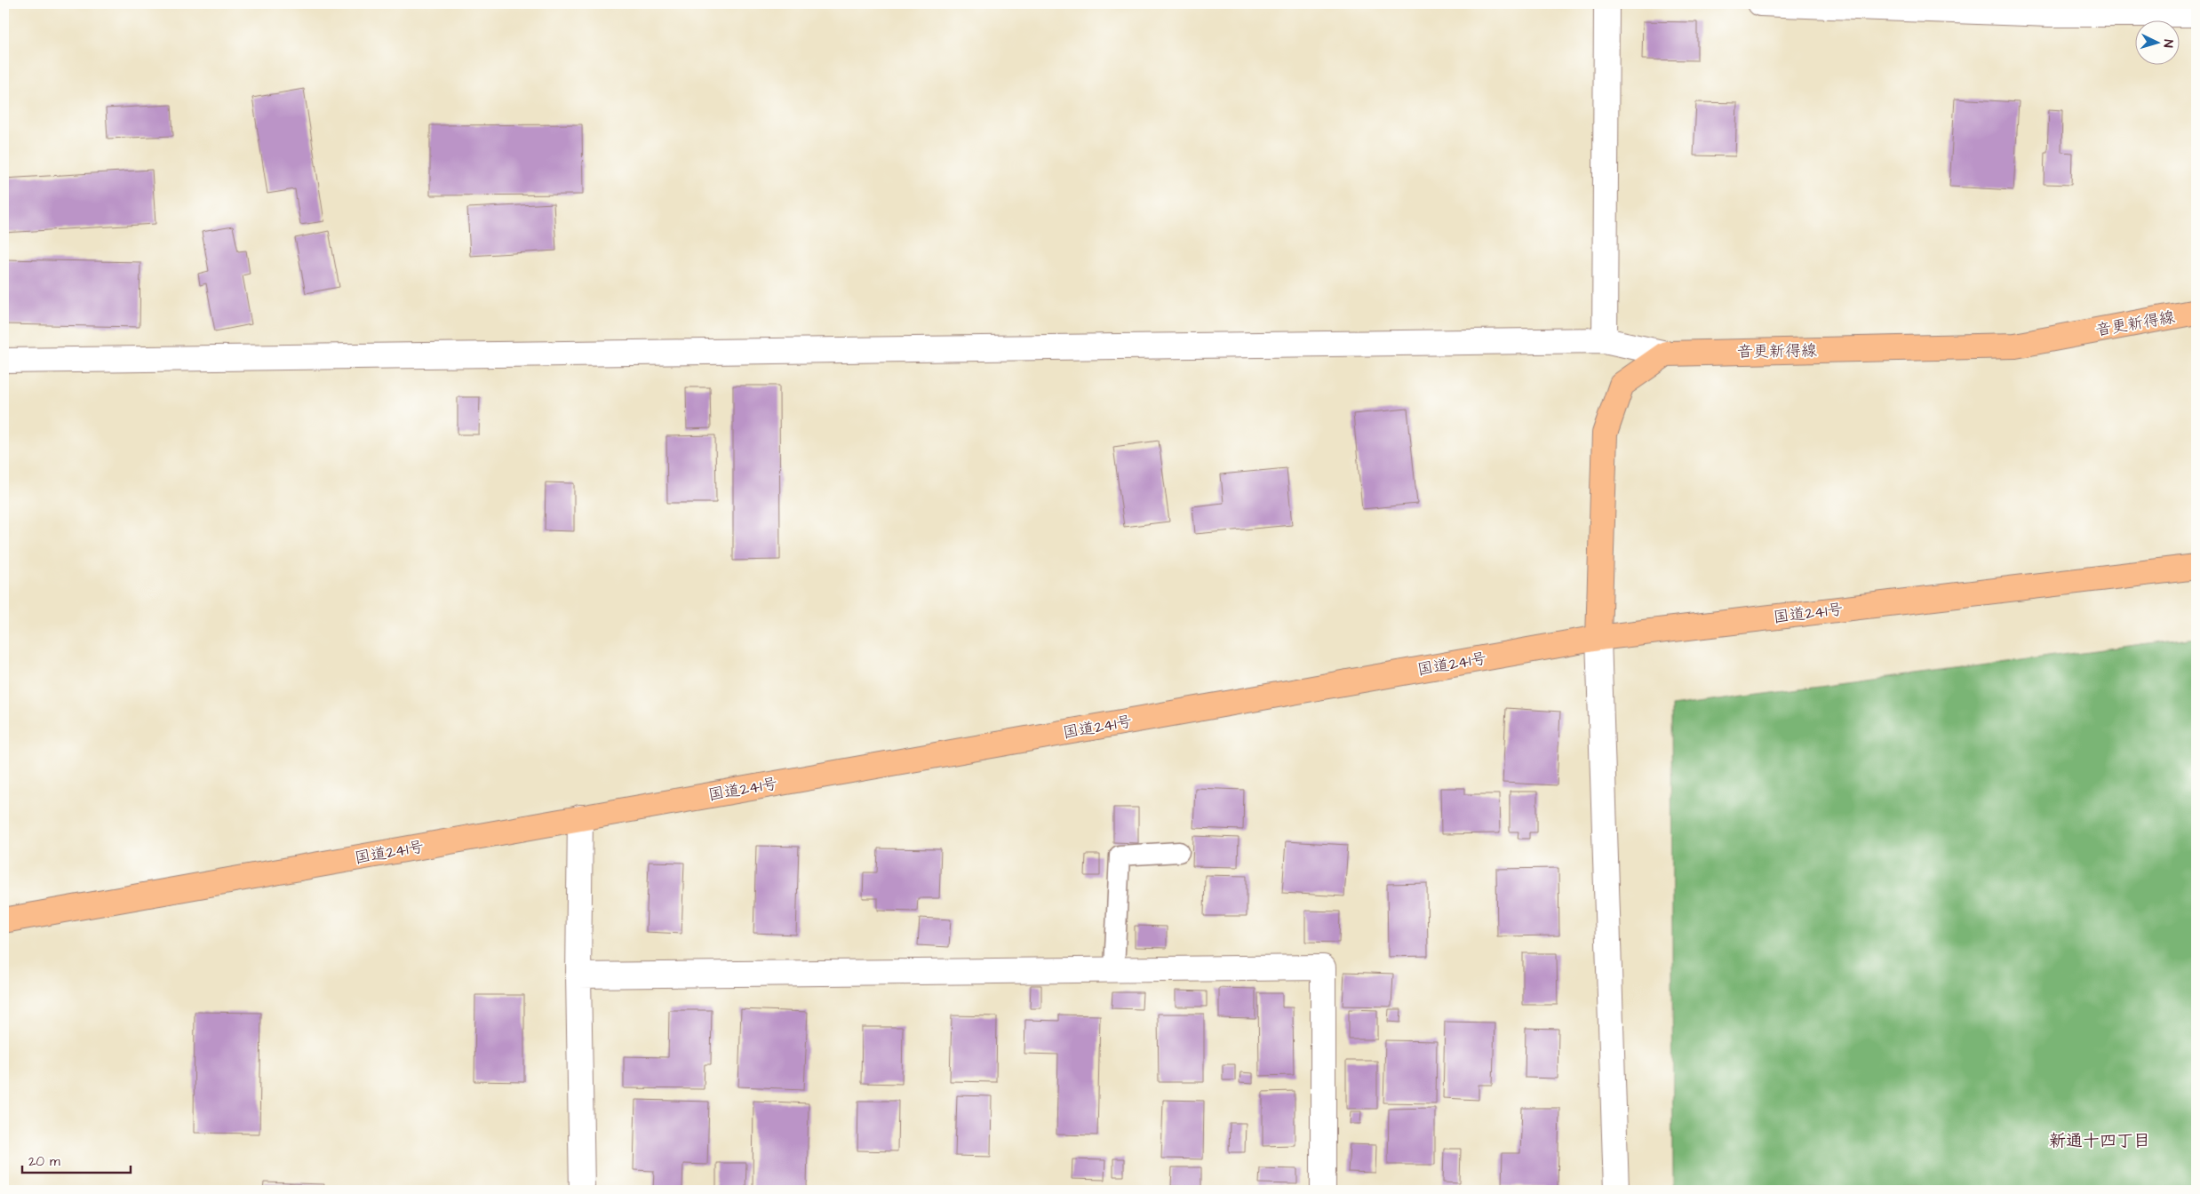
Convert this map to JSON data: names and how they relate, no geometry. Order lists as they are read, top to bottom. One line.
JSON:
{"streets":{"main road":["音更新得線","国道241号"]},"districts":["新通十四丁目"],"scale_bar":"20 m","north":"right"}
